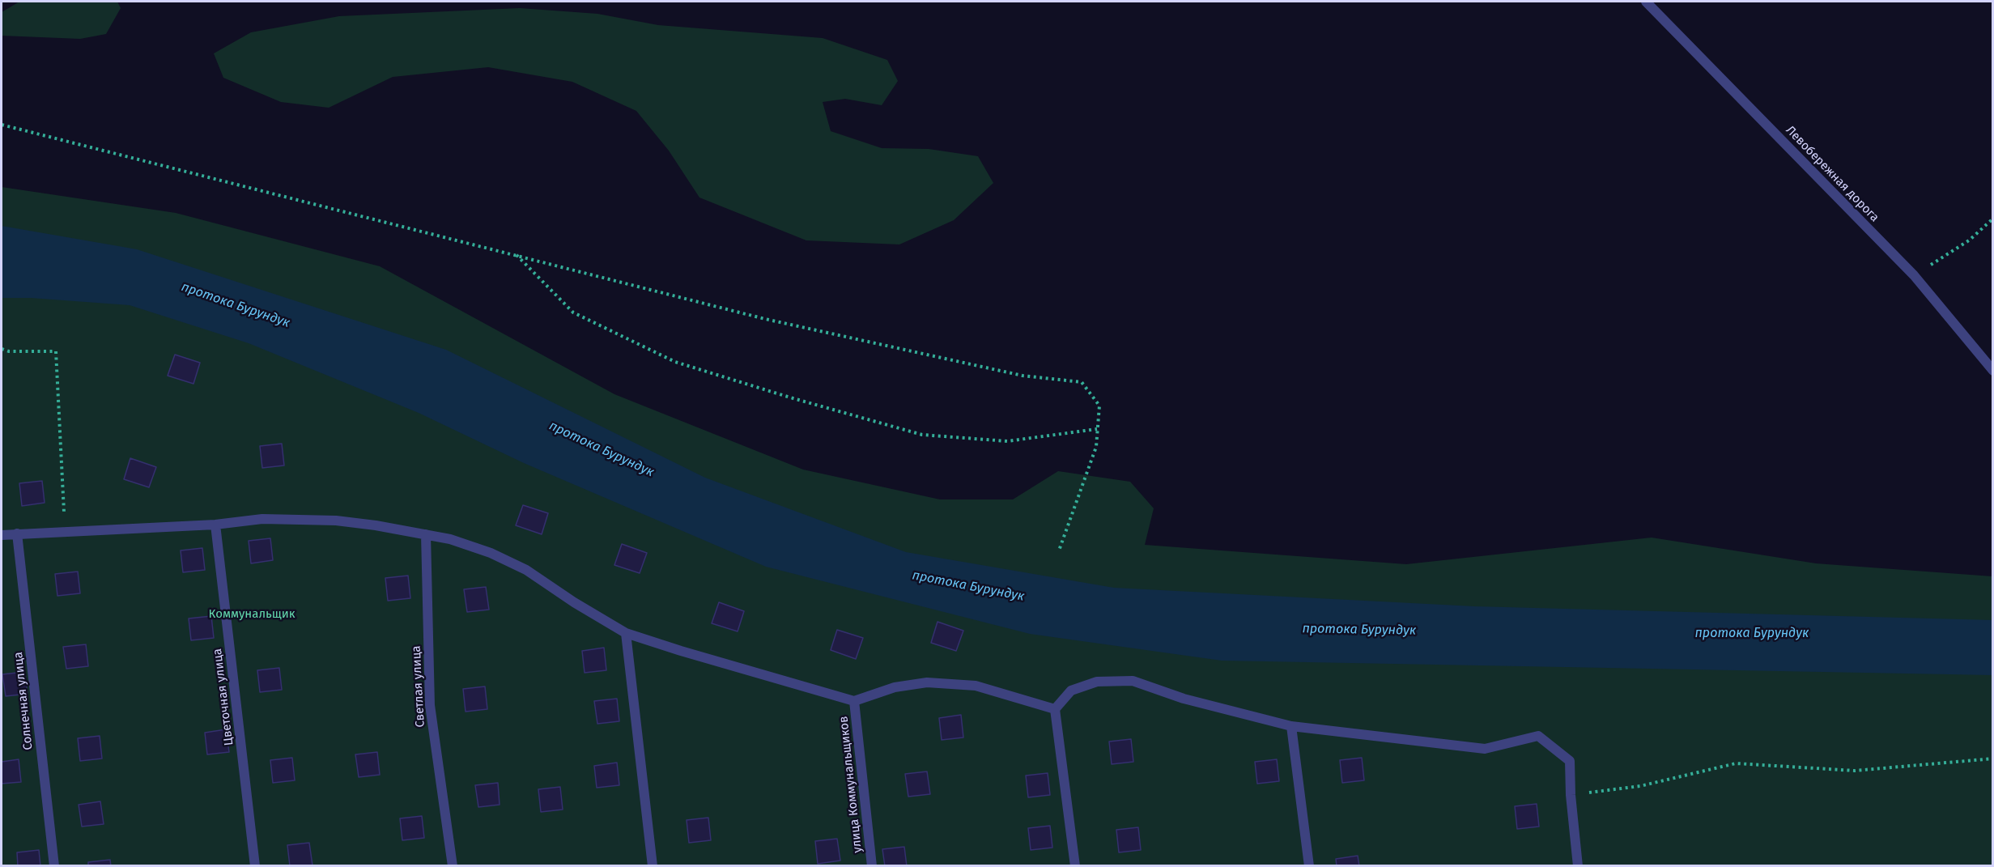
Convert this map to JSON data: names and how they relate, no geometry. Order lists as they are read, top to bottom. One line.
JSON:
{"streets":{"street":["Левобережная дорога","Светлая улица","Цветочная улица","Солнечная улица","улица Коммунальщиков"]},"water":["протока Бурундук"],"parks":["Коммунальщик"]}
